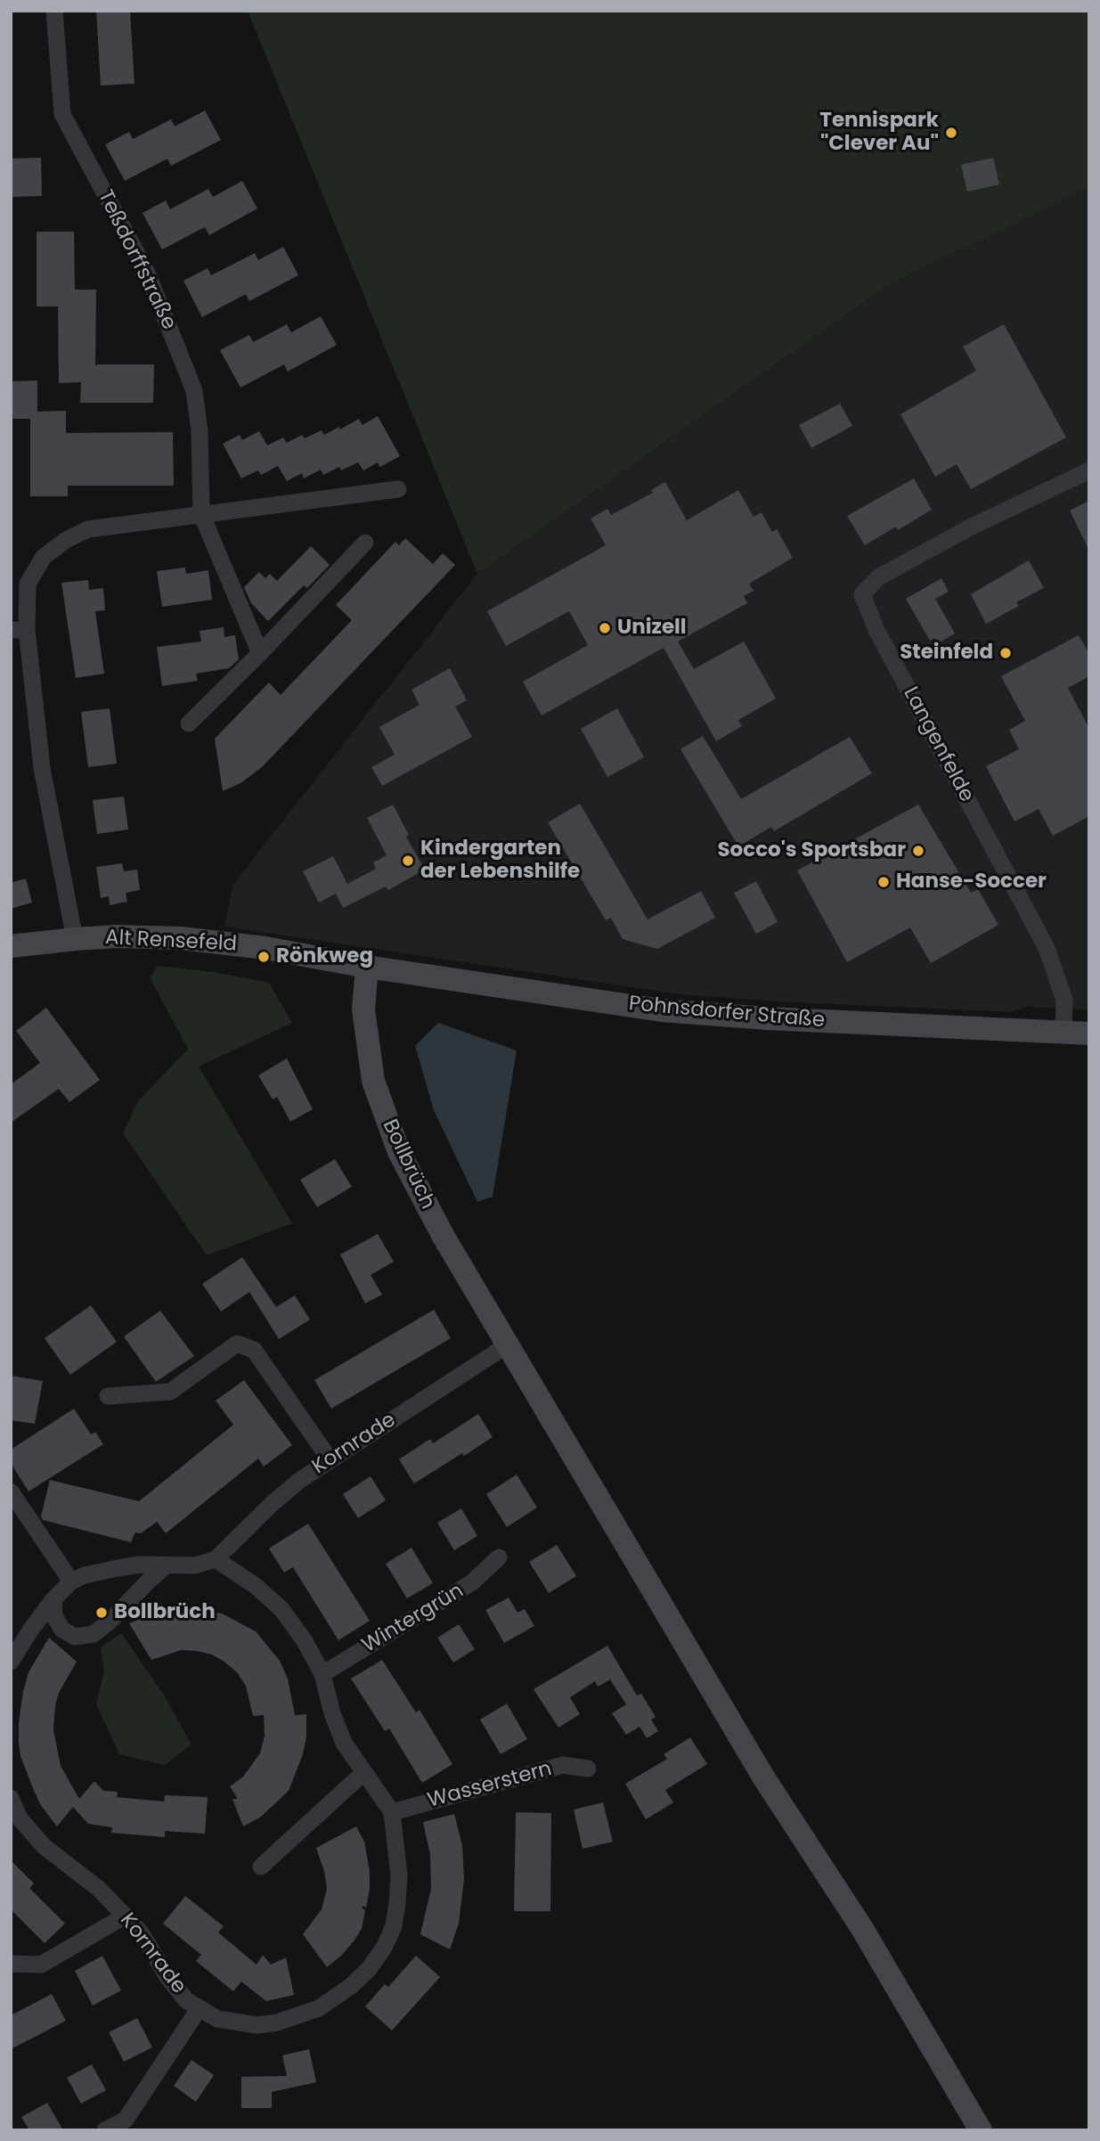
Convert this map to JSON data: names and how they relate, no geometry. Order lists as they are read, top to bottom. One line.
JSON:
{"streets":{"street":["Teßdorffstraße","Langenfelde","Alt Rensefeld","Pohnsdorfer Straße","Bollbrüch","Kornrade","Wintergrün","Wasserstern"]},"crossings":[["Langenfelde","Pohnsdorfer Straße"],["Alt Rensefeld","Pohnsdorfer Straße"],["Alt Rensefeld","Bollbrüch"],["Pohnsdorfer Straße","Bollbrüch"],["Bollbrüch","Kornrade"],["Kornrade","Wintergrün"],["Kornrade","Wasserstern"]],"places":["Tennispark \"Clever Au\"","Unizell","Steinfeld","Socco's Sportsbar","Kindergarten der Lebenshilfe","Hanse-Soccer","Rönkweg","Bollbrüch"]}
